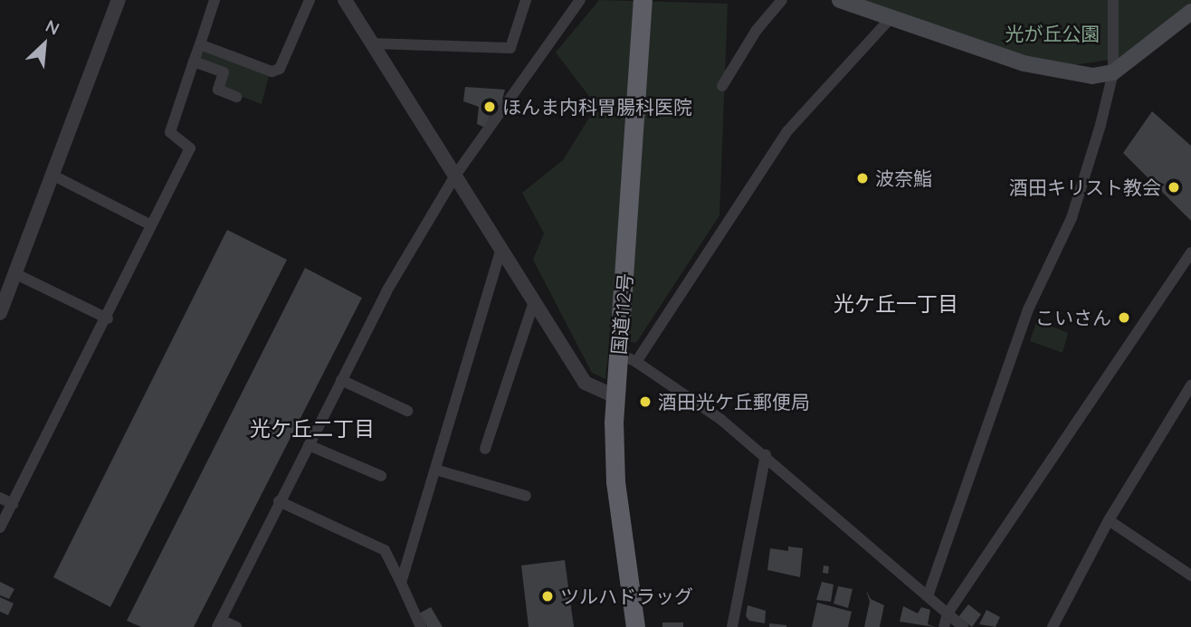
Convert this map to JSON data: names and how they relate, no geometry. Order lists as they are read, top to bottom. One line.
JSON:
{"streets":{"highway":["国道112号"]},"districts":["光ケ丘一丁目","光ケ丘二丁目"],"parks":["光が丘公園"],"places":["ほんま内科胃腸科医院","波奈鮨","酒田キリスト教会","こいさん","酒田光ケ丘郵便局","ツルハドラッグ"],"north":"top right"}
